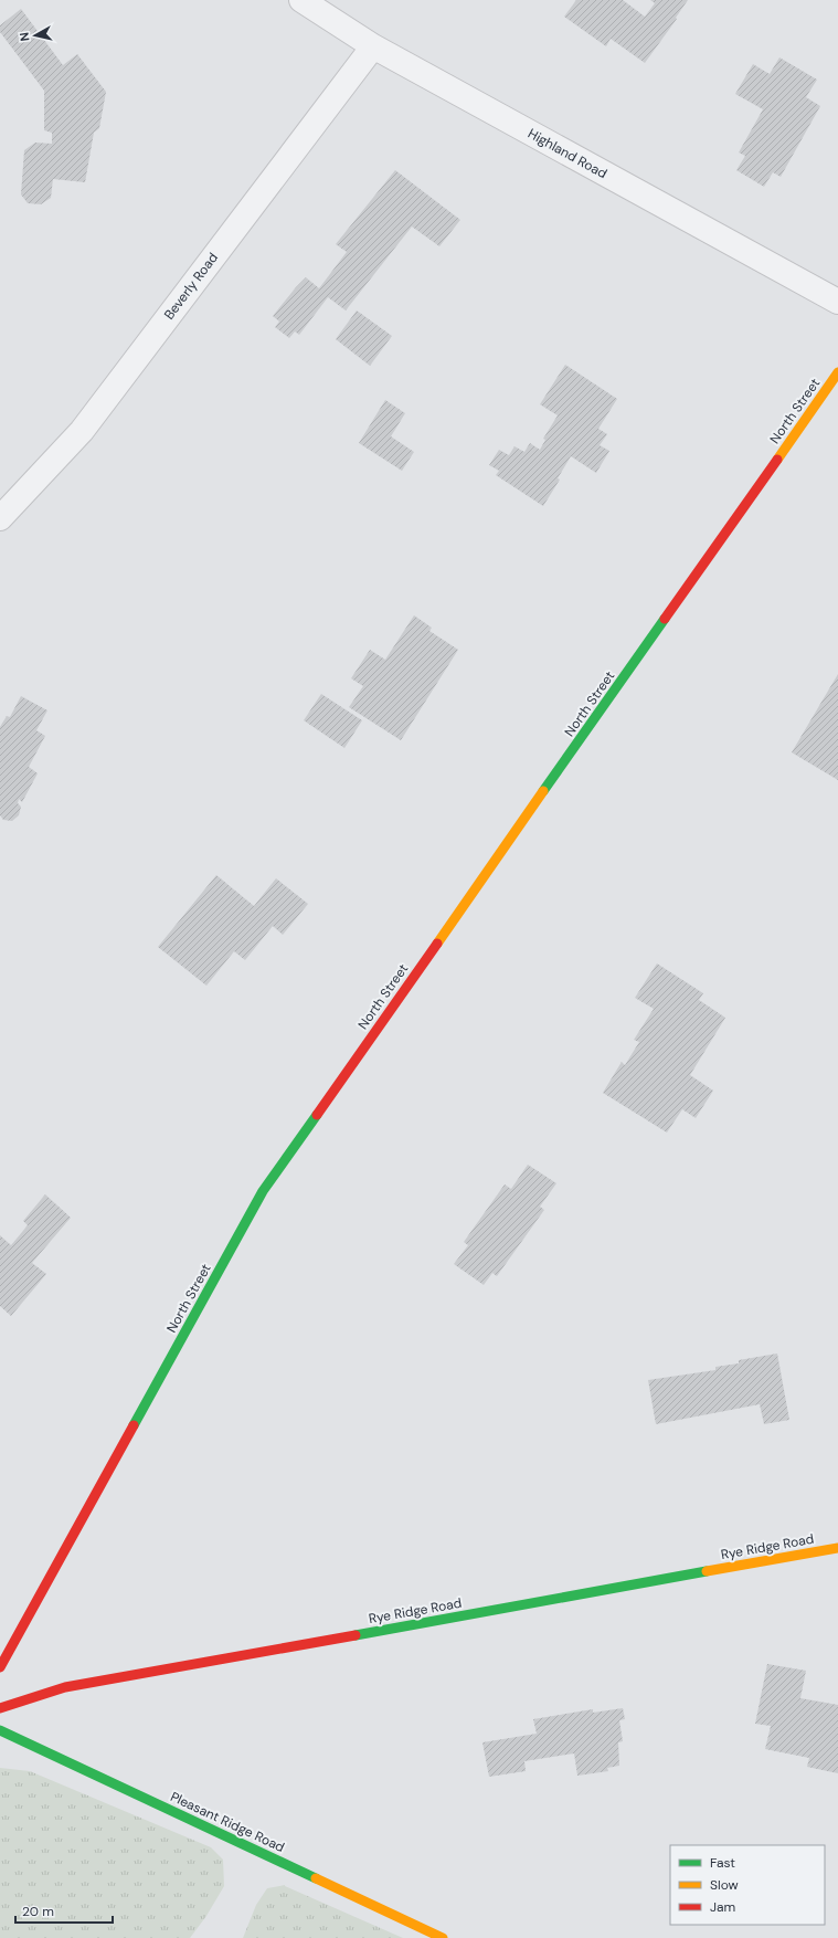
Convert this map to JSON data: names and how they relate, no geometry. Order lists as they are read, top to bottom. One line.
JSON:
{"streets":{"main road":["North Street","Rye Ridge Road","Pleasant Ridge Road"],"street":["Highland Road","Beverly Road"]},"crossings":[["Highland Road","Beverly Road"]],"legend":["Fast","Slow","Jam"],"scale_bar":"20 m","north":"left"}
